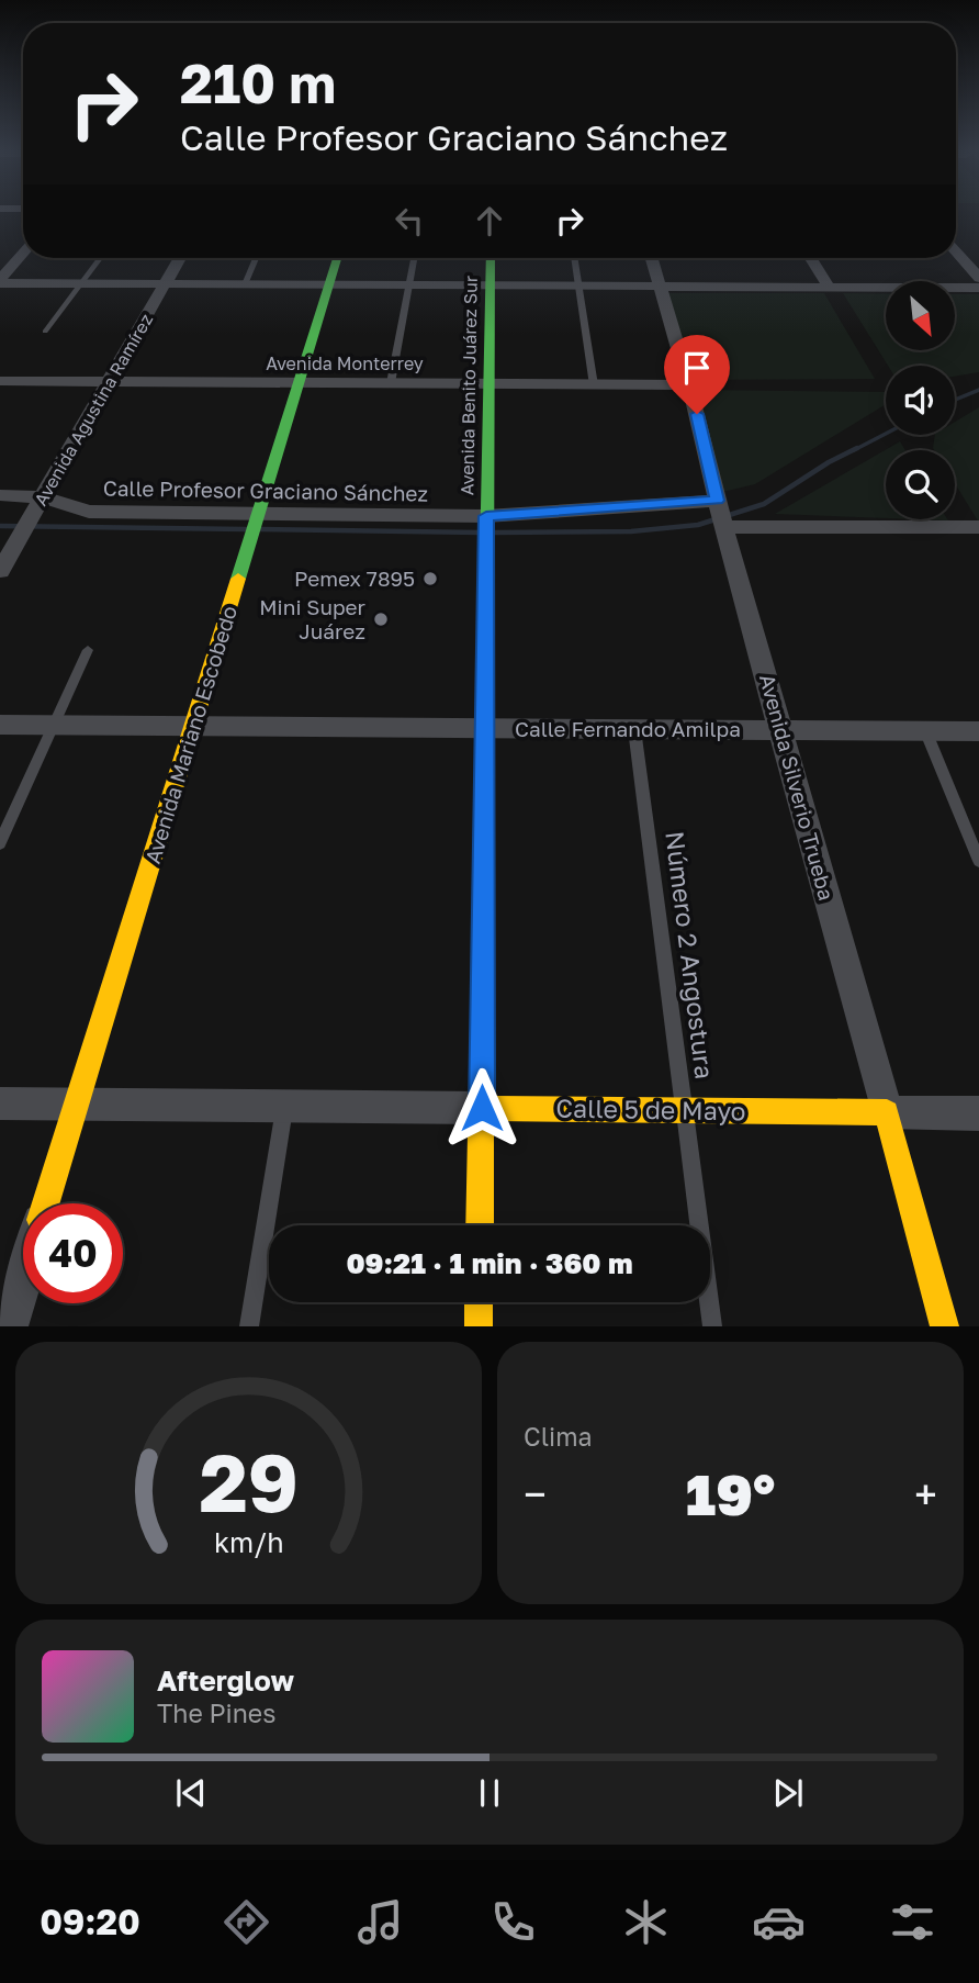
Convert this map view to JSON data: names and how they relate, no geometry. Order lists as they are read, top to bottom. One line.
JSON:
{"streets":{"street":["Avenida Monterrey","Avenida Benito Juárez Sur","Avenida Agustina Ramírez","Calle Profesor Graciano Sánchez","Calle Fernando Amilpa","Avenida Mariano Escobedo","Avenida Silverio Trueba","Calle 5 de Mayo"],"lane":["Número 2 Angostura"]},"crossings":[["Avenida Monterrey","Avenida Benito Juárez Sur"],["Avenida Monterrey","Avenida Agustina Ramírez"],["Avenida Monterrey","Avenida Mariano Escobedo"],["Avenida Monterrey","Avenida Silverio Trueba"],["Avenida Benito Juárez Sur","Calle Profesor Graciano Sánchez"],["Avenida Benito Juárez Sur","Calle Fernando Amilpa"],["Avenida Benito Juárez Sur","Calle 5 de Mayo"],["Avenida Agustina Ramírez","Calle Profesor Graciano Sánchez"],["Calle Profesor Graciano Sánchez","Avenida Mariano Escobedo"],["Calle Profesor Graciano Sánchez","Avenida Silverio Trueba"],["Calle Fernando Amilpa","Avenida Mariano Escobedo"],["Calle Fernando Amilpa","Avenida Silverio Trueba"],["Calle Fernando Amilpa","Número 2 Angostura"],["Avenida Mariano Escobedo","Calle 5 de Mayo"],["Avenida Silverio Trueba","Calle 5 de Mayo"],["Número 2 Angostura","Calle 5 de Mayo"]],"places":["Pemex 7895","Mini Super Juárez"],"north":"bottom right","page":{"turn":["210 m","Calle Profesor Graciano Sánchez"],"limit":"40","trip":"09:21 · 1 min · 360 m","tile":"Clima","heat":["−","19°","+"],"song":["Afterglow","The Pines"],"tabs":"09:20","gauge":["29","km/h"]}}
